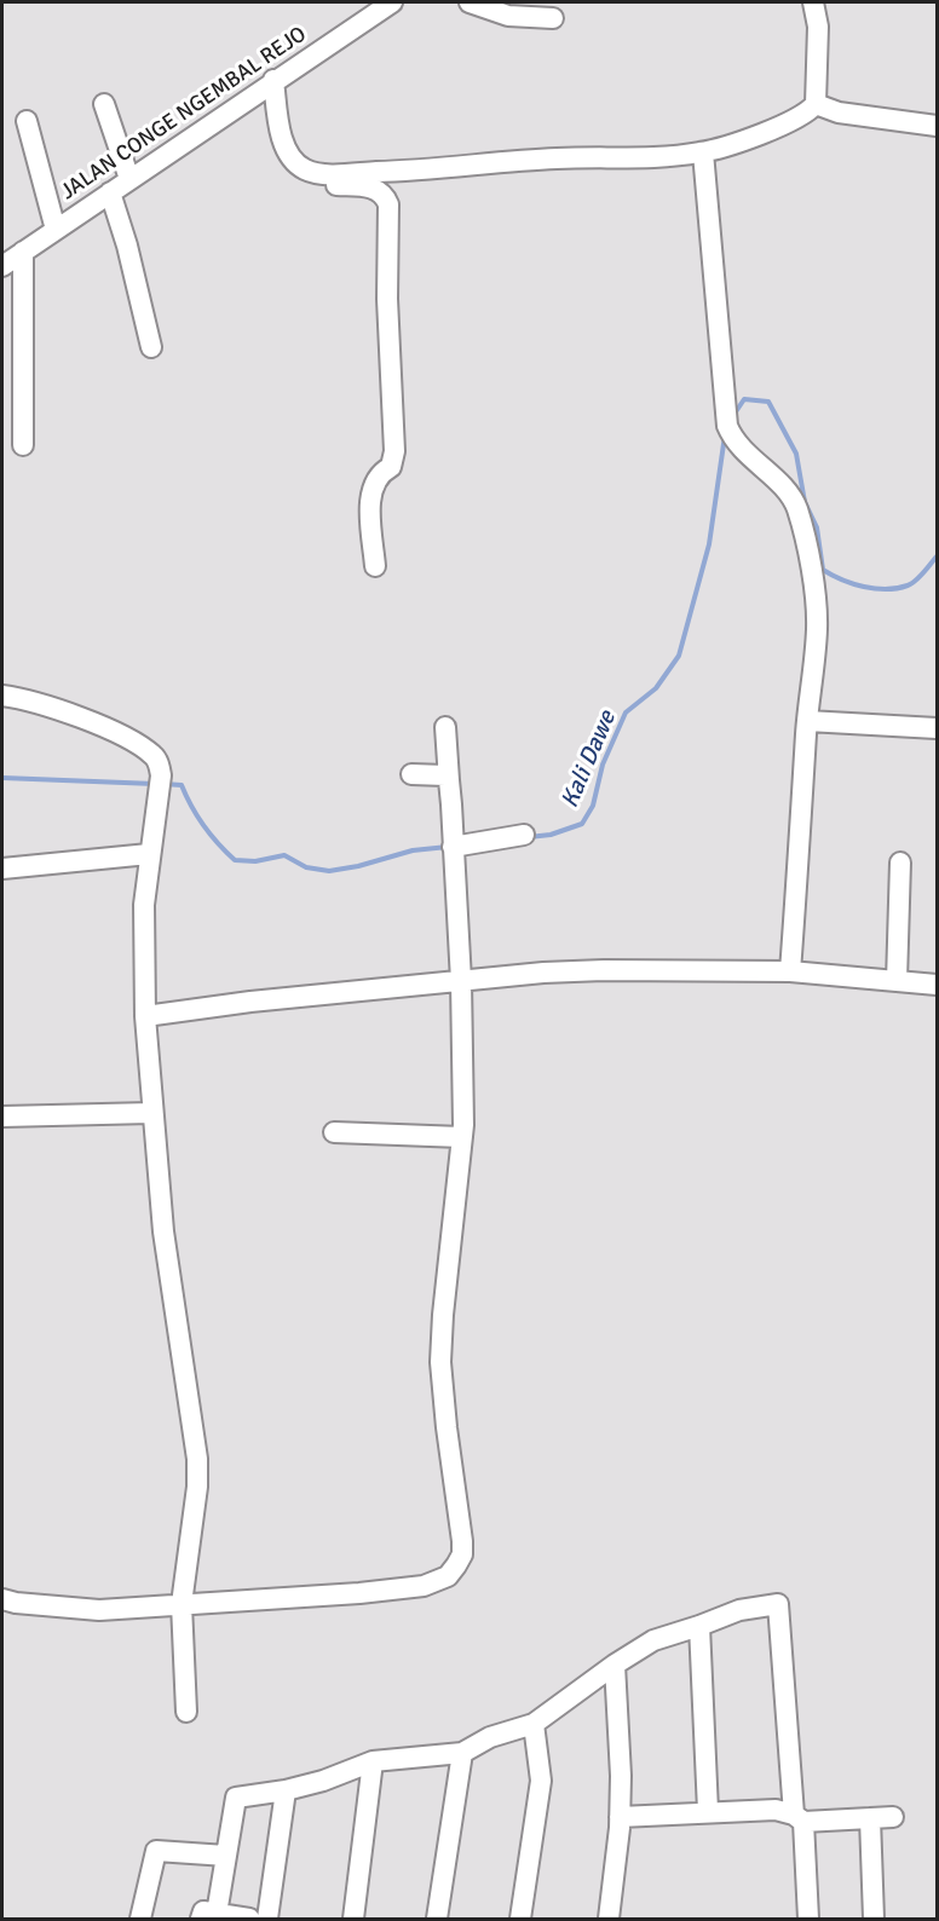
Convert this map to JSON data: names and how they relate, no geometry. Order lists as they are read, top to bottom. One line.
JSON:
{"streets":{"street":["JALAN CONGE NGEMBAL REJO"]},"water":["Kali Dawe"]}
